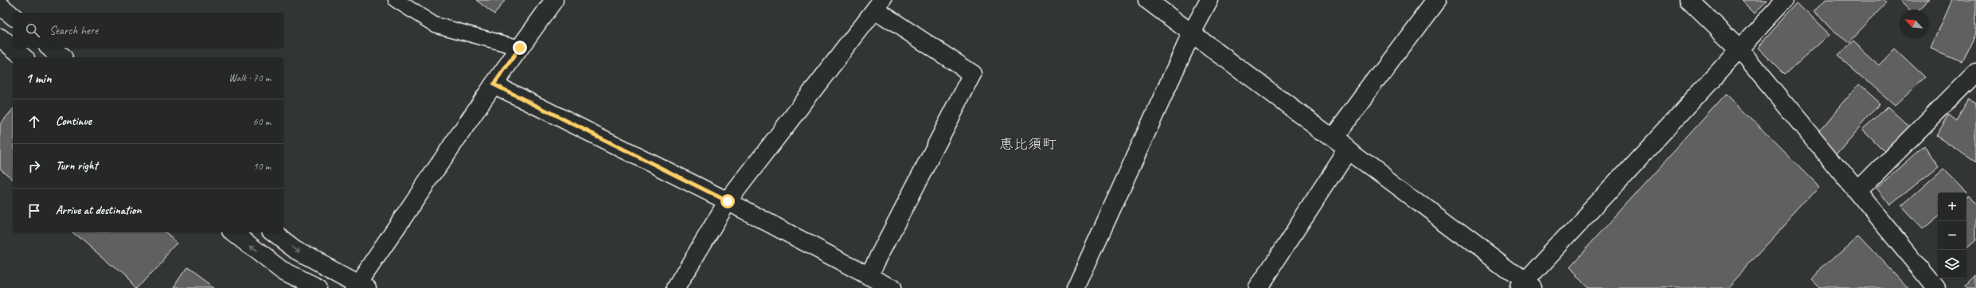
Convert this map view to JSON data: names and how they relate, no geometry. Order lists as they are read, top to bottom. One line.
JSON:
{"districts":["恵比須町"],"north":"top left","page":{"search":"Search here","heading":["1 min","Walk · 70 m"],"list":[["Continue","60 m"],["Turn right","10 m"],"Arrive at destination"],"map_buttons":["+","−"]}}
